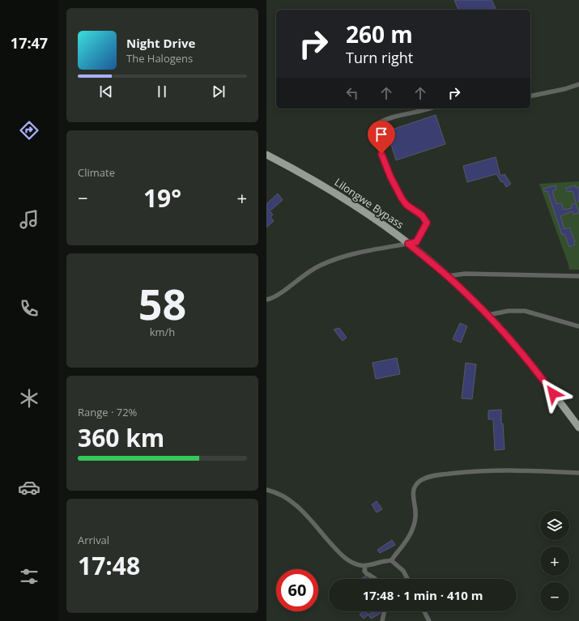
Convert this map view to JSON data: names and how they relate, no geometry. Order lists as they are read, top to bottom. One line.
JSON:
{"streets":{"main road":["Lilongwe Bypass"]},"page":{"tabs":"17:47","turn":["260 m","Turn right"],"song":["Night Drive","The Halogens"],"tile":["Climate",["58","km/h"],["Range · 72%","360 km"],["Arrival","17:48"]],"heat":["−","19°","+"],"map_buttons":["+","−"],"limit":"60","trip":"17:48 · 1 min · 410 m"}}
